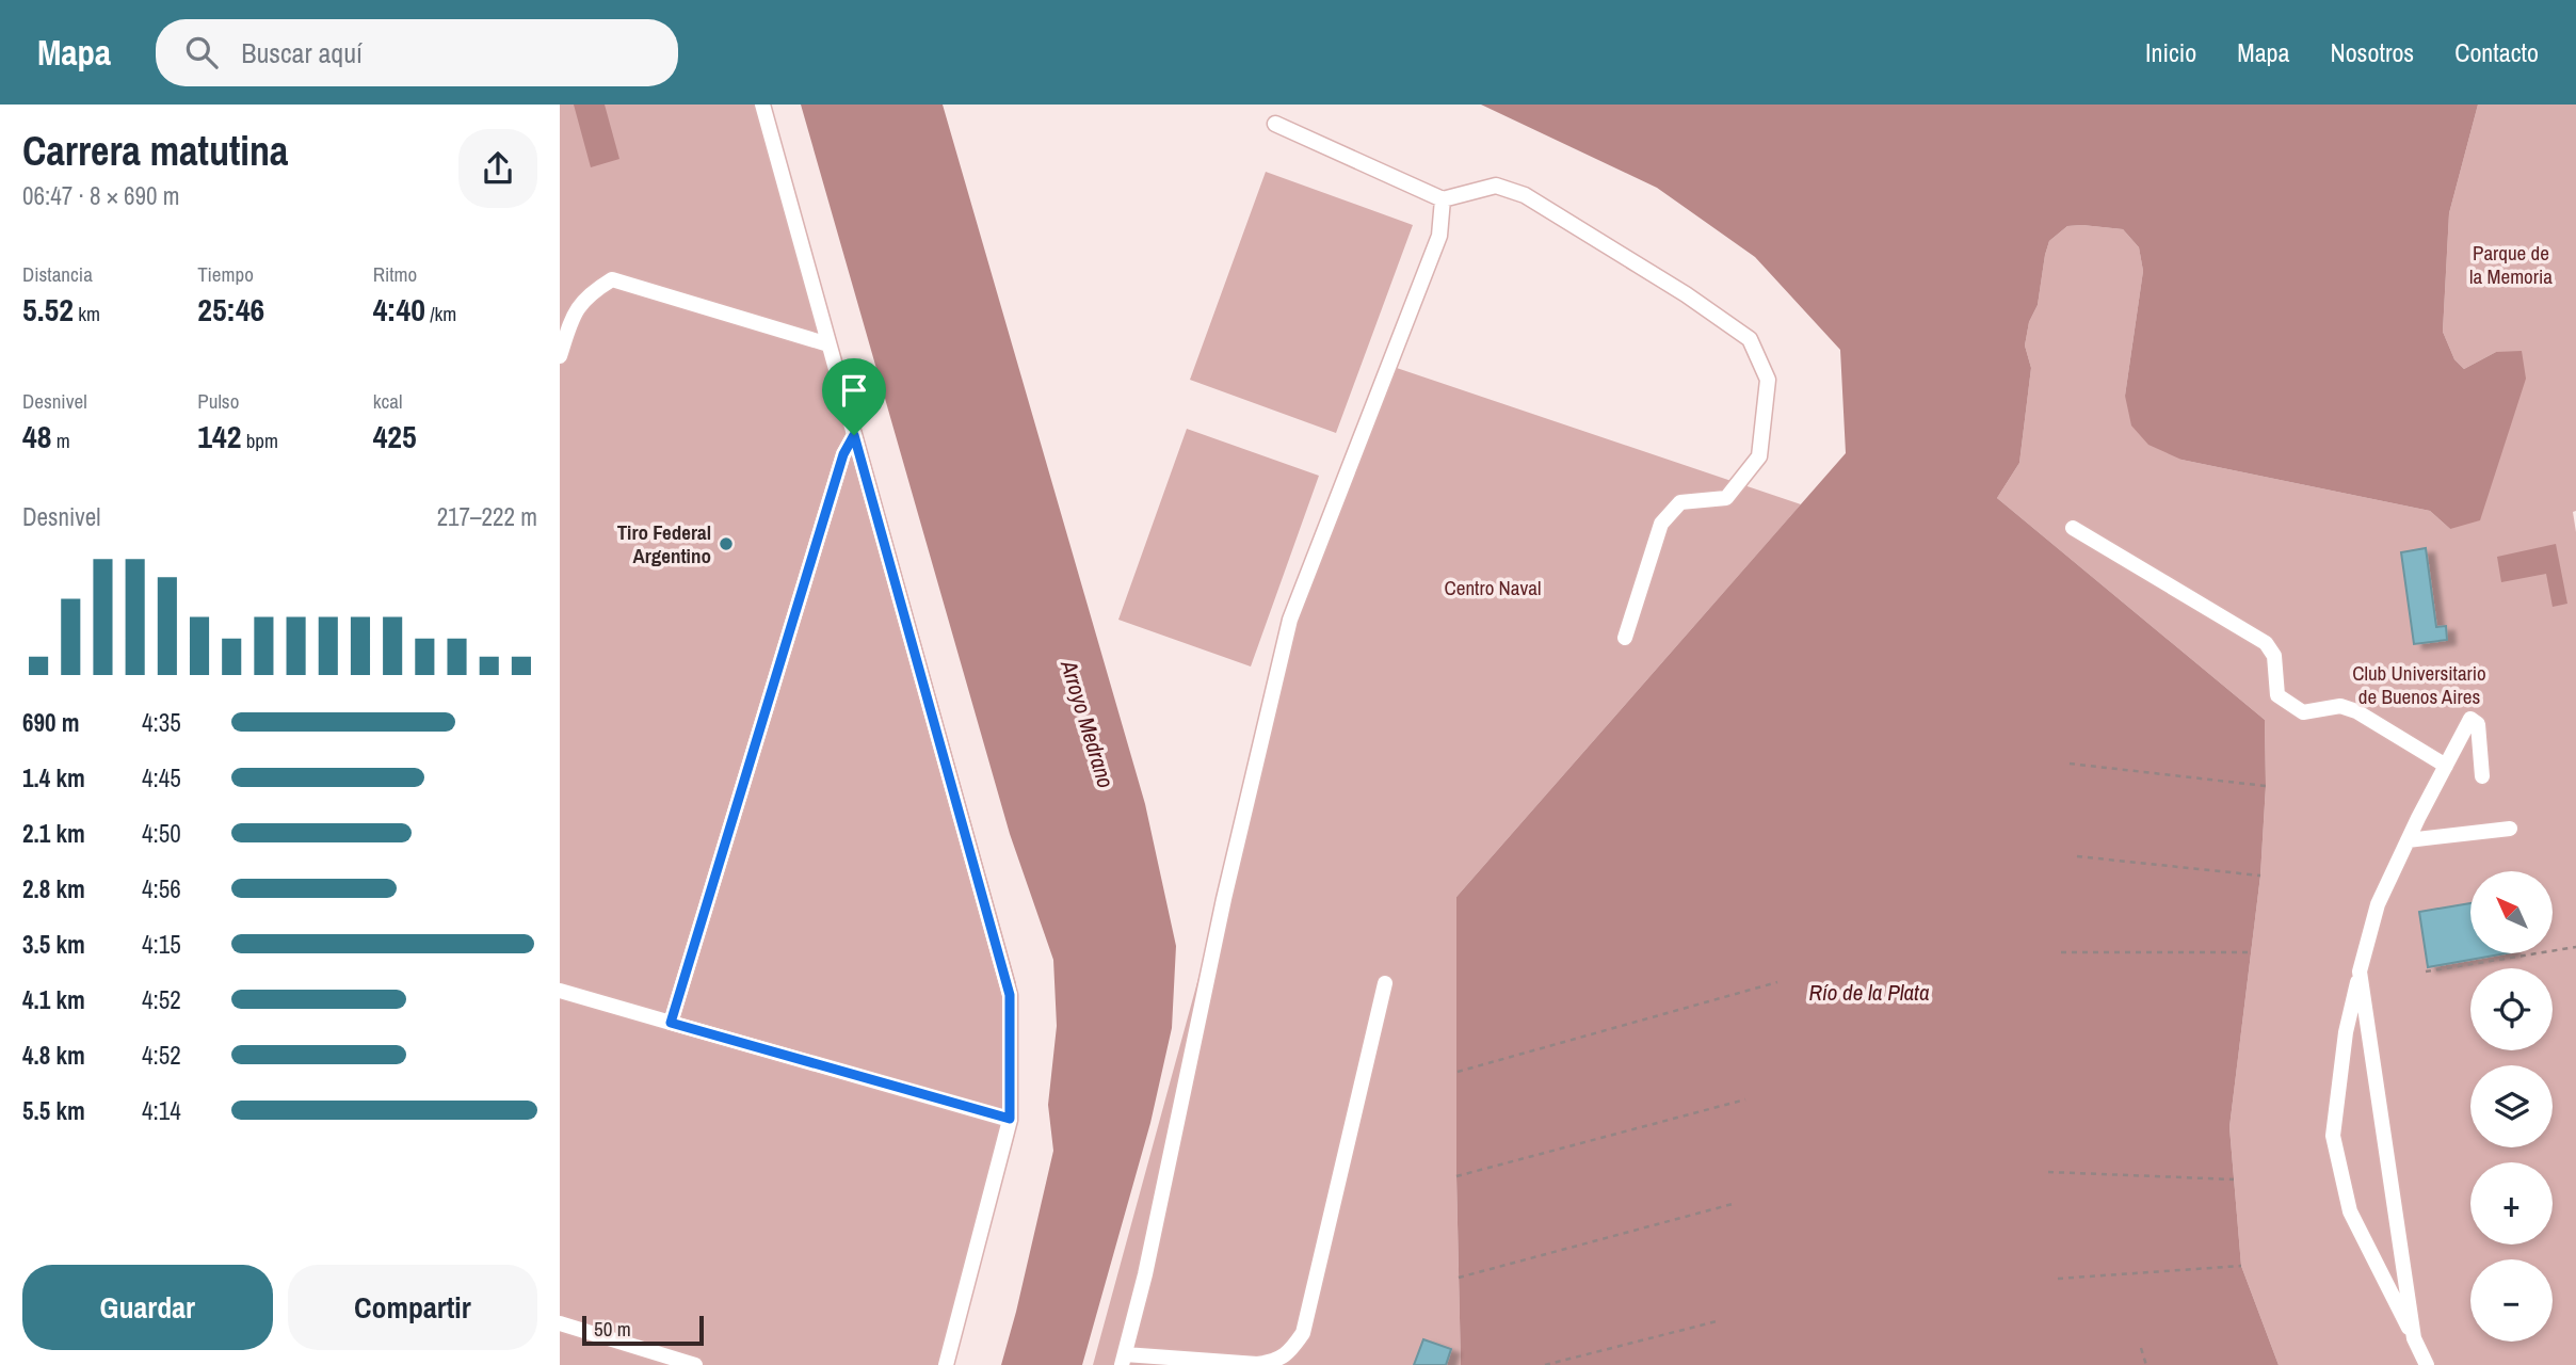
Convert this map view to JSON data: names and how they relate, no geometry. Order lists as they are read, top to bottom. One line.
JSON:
{"water":["Arroyo Medrano","Río de la Plata"],"parks":["Parque de la Memoria","Centro Naval","Club Universitario de Buenos Aires"],"places":["Tiro Federal Argentino"],"scale_bar":"50 m","north":"top left","page":{"header":"Mapa","search":"Buscar aquí","nav":["Inicio","Mapa","Nosotros","Contacto"],"heading":["Carrera matutina","06:47 · 8 × 690 m"],"stats":[["Distancia","5.52 km"],["Tiempo","25:46"],["Ritmo","4:40 /km"],["Desnivel","48 m"],["Pulso","142 bpm"],["kcal","425"]],"chart":["Desnivel","217–222 m"],"list":[{"name":"690 m","note":"4:35"},{"name":"1.4 km","note":"4:45"},{"name":"2.1 km","note":"4:50"},{"name":"2.8 km","note":"4:56"},{"name":"3.5 km","note":"4:15"},{"name":"4.1 km","note":"4:52"},{"name":"4.8 km","note":"4:52"},{"name":"5.5 km","note":"4:14"}],"map_buttons":["+","−"],"buttons":["Guardar","Compartir"],"scale":"50 m"}}
